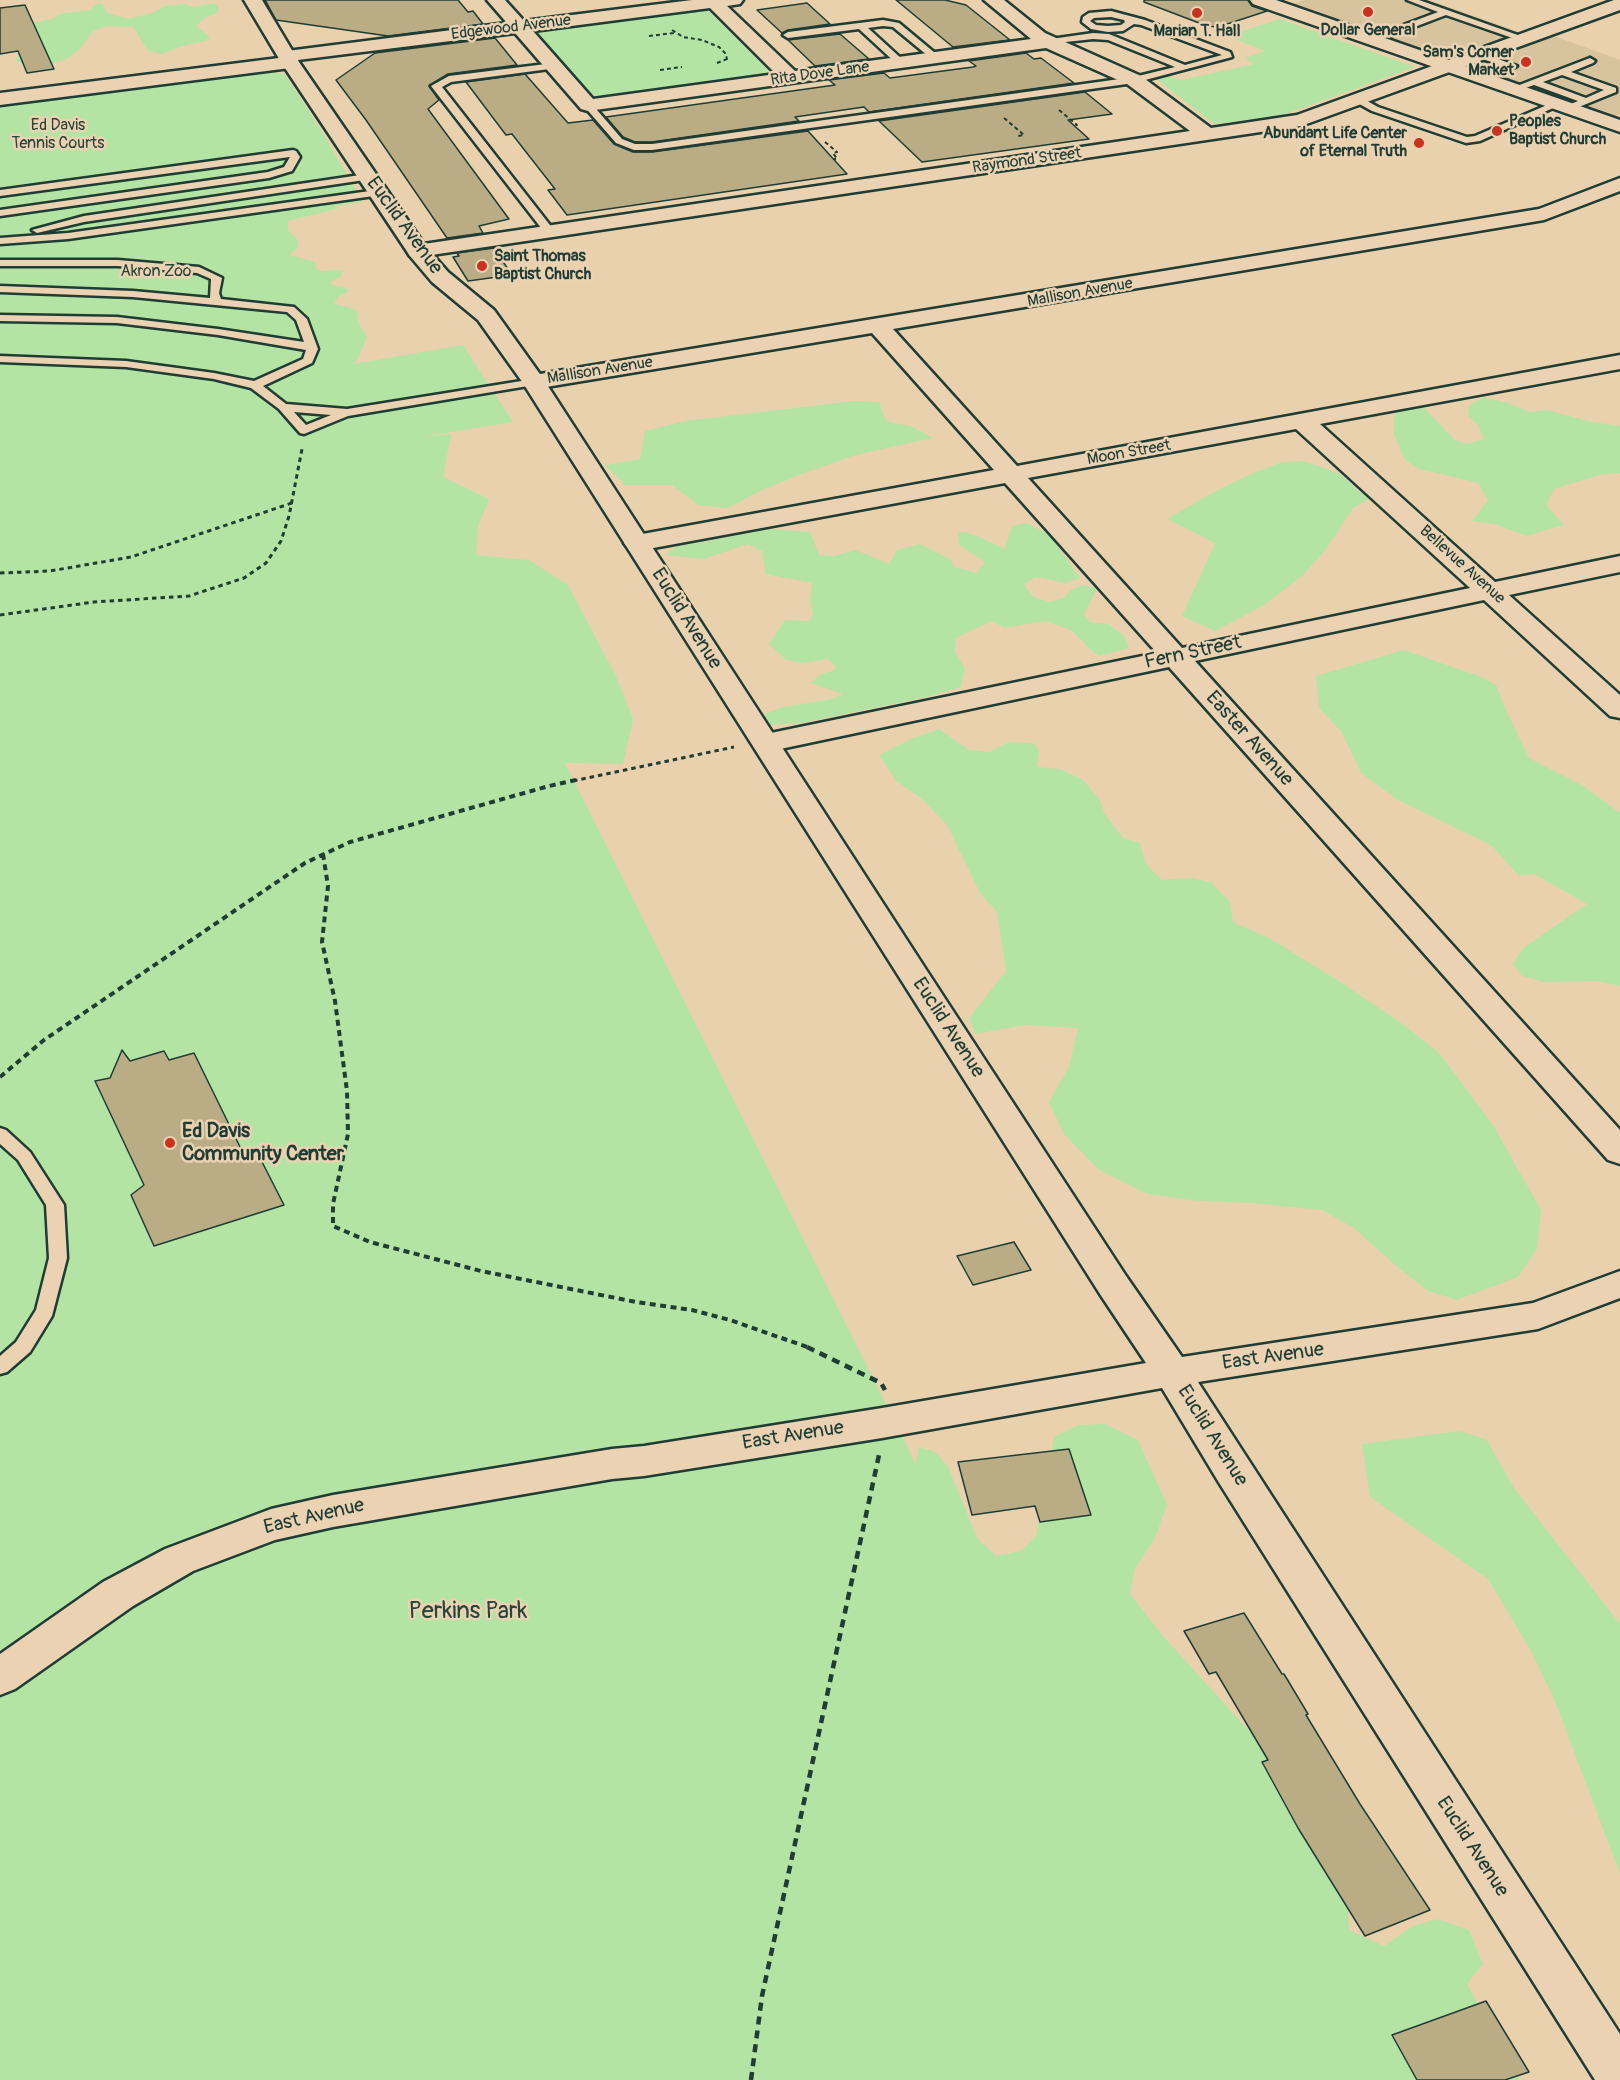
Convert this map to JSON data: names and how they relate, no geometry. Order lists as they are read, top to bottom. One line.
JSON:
{"streets":{"street":["Edgewood Avenue","Rita Dove Lane","Raymond Street","Euclid Avenue","Mallison Avenue","Moon Street","Bellevue Avenue","Fern Street","Easter Avenue","East Avenue"]},"crossings":[["Edgewood Avenue","Euclid Avenue"],["Raymond Street","Euclid Avenue"],["Euclid Avenue","Mallison Avenue"],["Euclid Avenue","Moon Street"],["Euclid Avenue","Fern Street"],["Euclid Avenue","East Avenue"],["Mallison Avenue","Easter Avenue"],["Moon Street","Bellevue Avenue"],["Moon Street","Easter Avenue"],["Bellevue Avenue","Fern Street"],["Fern Street","Easter Avenue"]],"parks":["Ed Davis Tennis Courts","Akron Zoo","Perkins Park"],"places":["Dollar General","Marian T. Hall","Sam's Corner Market","Peoples Baptist Church","Abundant Life Center of Eternal Truth","Saint Thomas Baptist Church","Ed Davis Community Center"]}
